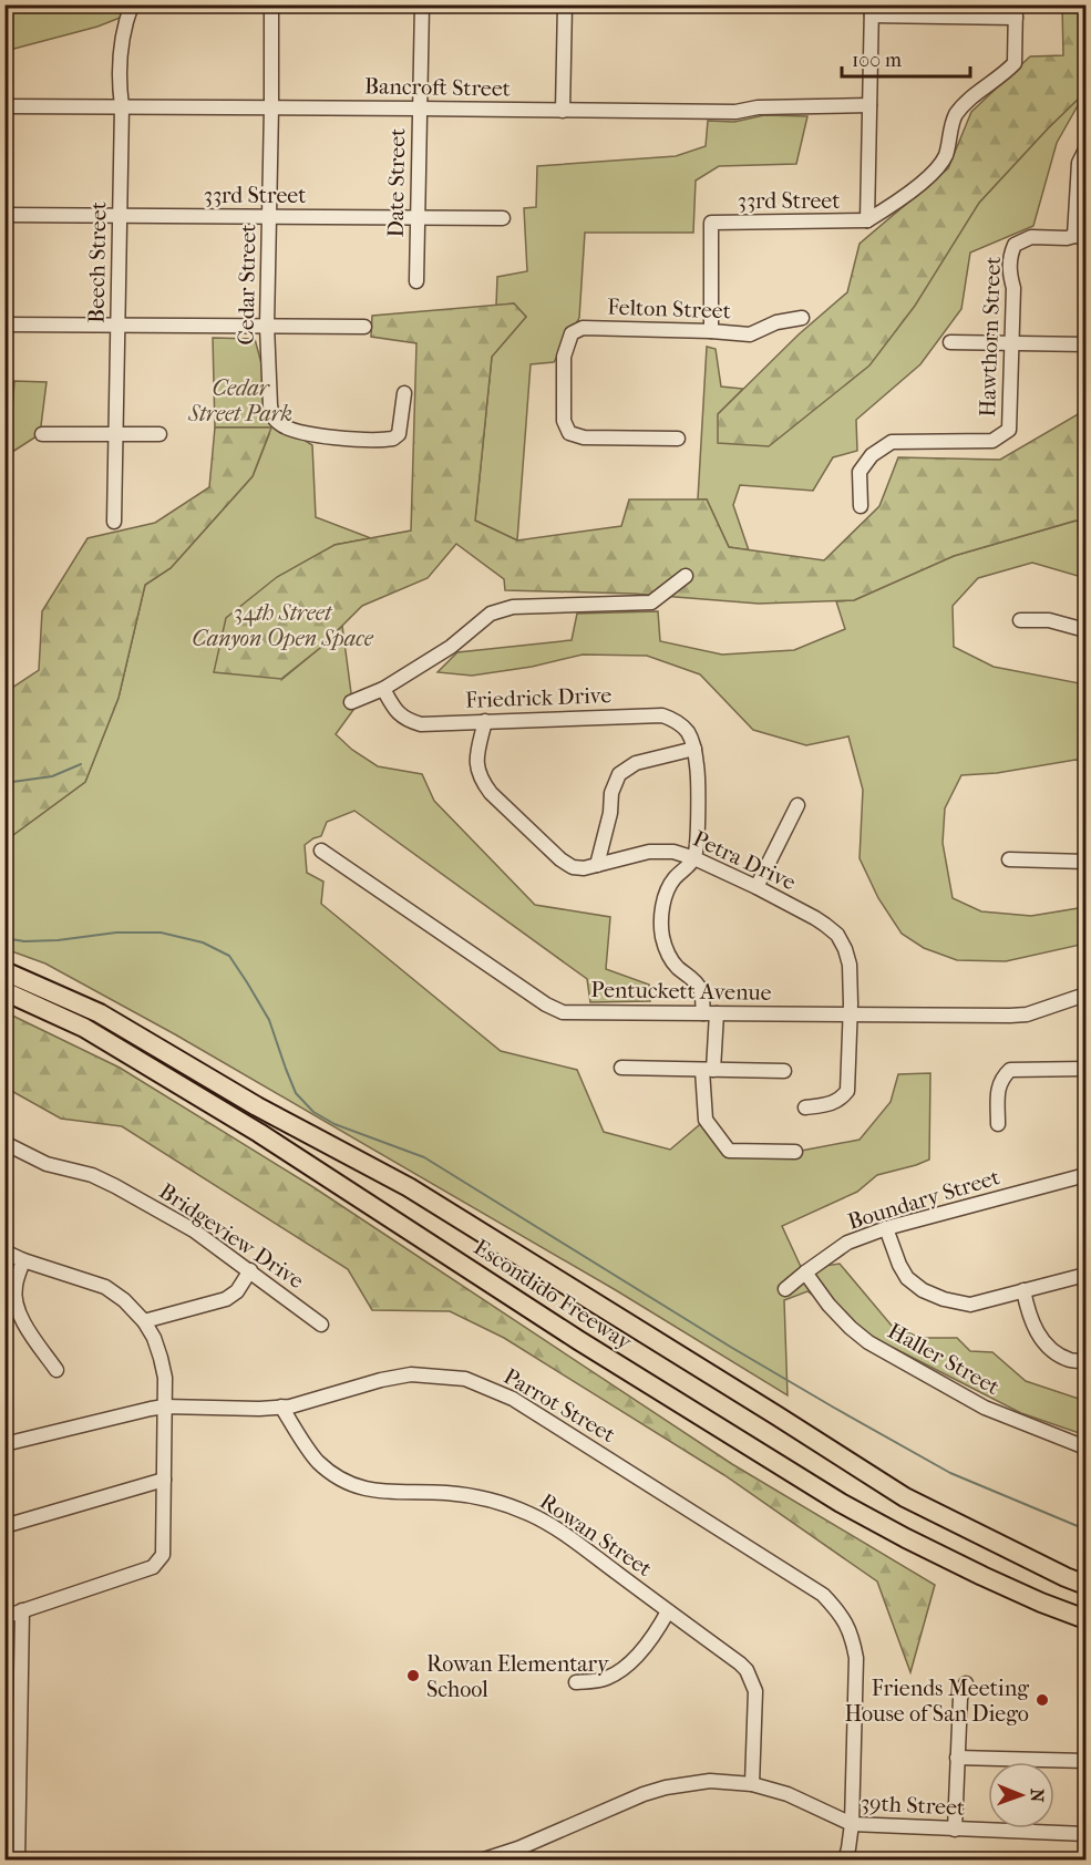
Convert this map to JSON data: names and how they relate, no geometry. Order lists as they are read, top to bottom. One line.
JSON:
{"streets":{"highway":["Escondido Freeway"],"street":["Bancroft Street","Date Street","33rd Street","Beech Street","Cedar Street","Felton Street","Hawthorn Street","Friedrick Drive","Petra Drive","Pentuckett Avenue","Boundary Street","Bridgeview Drive","Haller Street","Parrot Street","Rowan Street","39th Street"]},"crossings":[["Bancroft Street","Date Street"],["Bancroft Street","Beech Street"],["Bancroft Street","Cedar Street"],["Date Street","33rd Street"],["33rd Street","Beech Street"],["33rd Street","Cedar Street"],["33rd Street","Felton Street"],["Friedrick Drive","Petra Drive"],["Petra Drive","Pentuckett Avenue"],["Boundary Street","Haller Street"],["Parrot Street","Rowan Street"],["Parrot Street","39th Street"],["Rowan Street","39th Street"]],"parks":["Cedar Street Park","34th Street Canyon Open Space"],"places":["Rowan Elementary School","Friends Meeting House of San Diego"],"scale_bar":"100 m","north":"right"}
